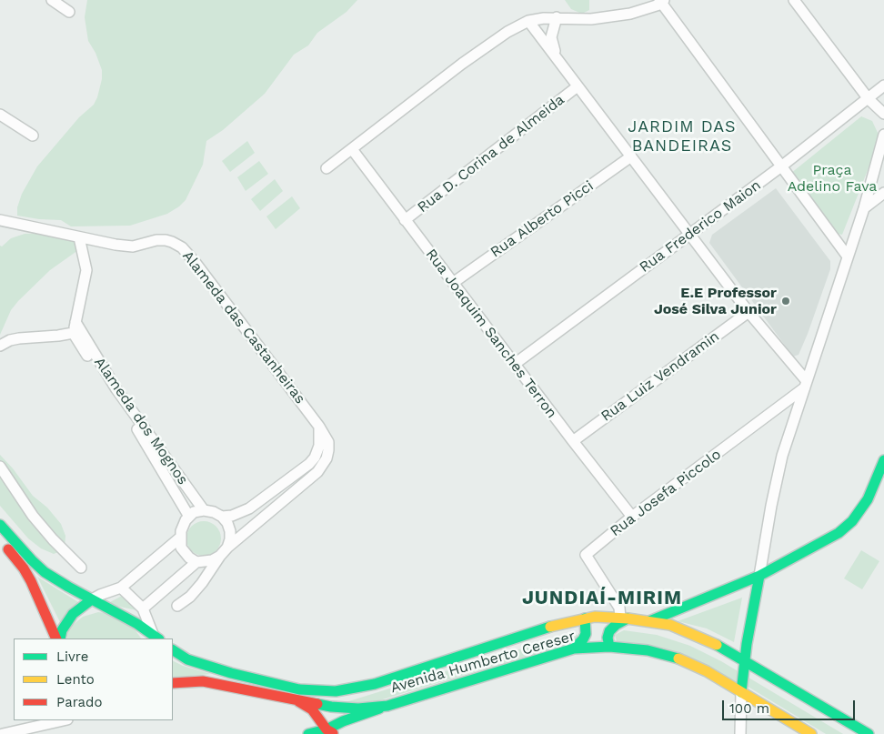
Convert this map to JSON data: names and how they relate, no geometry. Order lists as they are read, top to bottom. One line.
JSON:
{"streets":{"main road":["Avenida Humberto Cereser"],"street":["Rua D. Corina de Almeida","Rua Alberto Picci","Rua Frederico Maion","Alameda das Castanheiras","Rua Joaquim Sanches Terron","Rua Luiz Vendramin","Alameda dos Mognos","Rua Josefa Piccolo"]},"crossings":[["Rua D. Corina de Almeida","Rua Joaquim Sanches Terron"],["Rua Alberto Picci","Rua Joaquim Sanches Terron"],["Rua Frederico Maion","Rua Joaquim Sanches Terron"],["Alameda das Castanheiras","Alameda dos Mognos"],["Rua Joaquim Sanches Terron","Rua Luiz Vendramin"],["Rua Joaquim Sanches Terron","Rua Josefa Piccolo"],["Rua Josefa Piccolo","Avenida Humberto Cereser"]],"districts":["JARDIM DAS BANDEIRAS","JUNDIAÍ-MIRIM"],"parks":["Praça Adelino Fava"],"places":["E.E Professor José Silva Junior"],"legend":["Livre","Lento","Parado"],"scale_bar":"100 m"}
